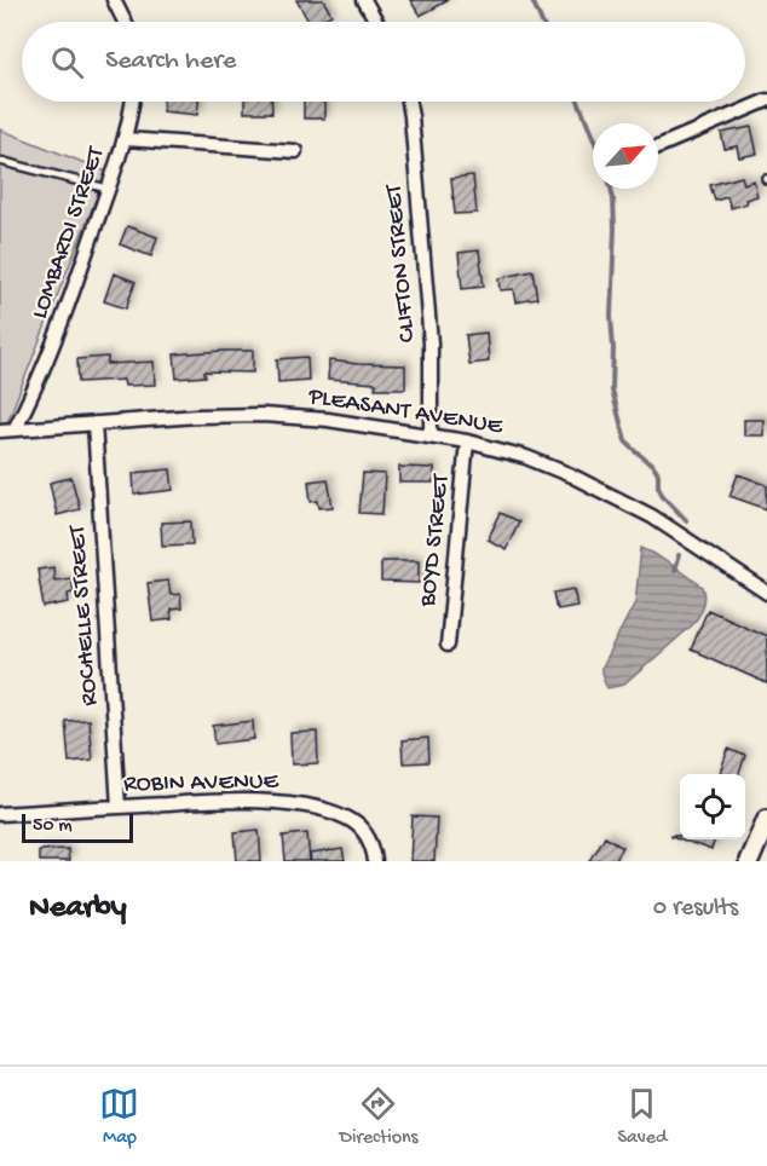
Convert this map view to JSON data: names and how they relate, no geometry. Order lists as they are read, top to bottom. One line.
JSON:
{"streets":{"street":["LOMBARDI STREET","CLIFTON STREET","PLEASANT AVENUE","BOYD STREET","ROCHELLE STREET","ROBIN AVENUE"]},"crossings":[["LOMBARDI STREET","PLEASANT AVENUE"],["CLIFTON STREET","PLEASANT AVENUE"],["PLEASANT AVENUE","BOYD STREET"],["PLEASANT AVENUE","ROCHELLE STREET"],["ROCHELLE STREET","ROBIN AVENUE"]],"scale_bar":"50 m","north":"top right","page":{"search":"Search here","scale":"50 m","heading":["Nearby","0 results"],"nav":["Map","Directions","Saved"]}}
